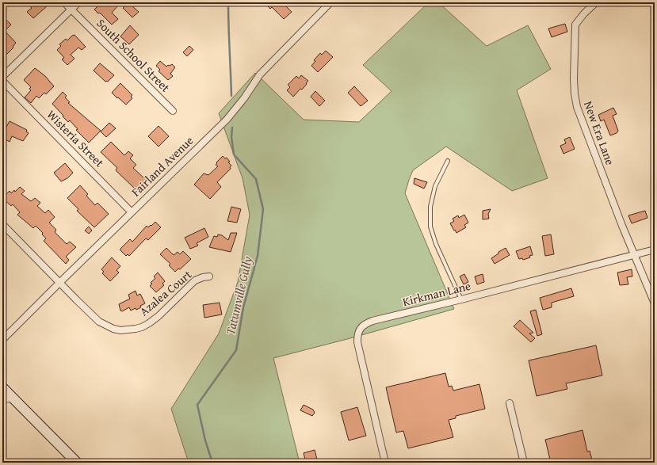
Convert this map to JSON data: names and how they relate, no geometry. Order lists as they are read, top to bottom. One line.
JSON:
{"streets":{"street":["South School Street","New Era Lane","Wisteria Street","Fairland Avenue","Azalea Court","Kirkman Lane"]},"crossings":[["New Era Lane","Kirkman Lane"],["Wisteria Street","Fairland Avenue"],["Fairland Avenue","Azalea Court"]],"water":["Tatumville Gully"]}
